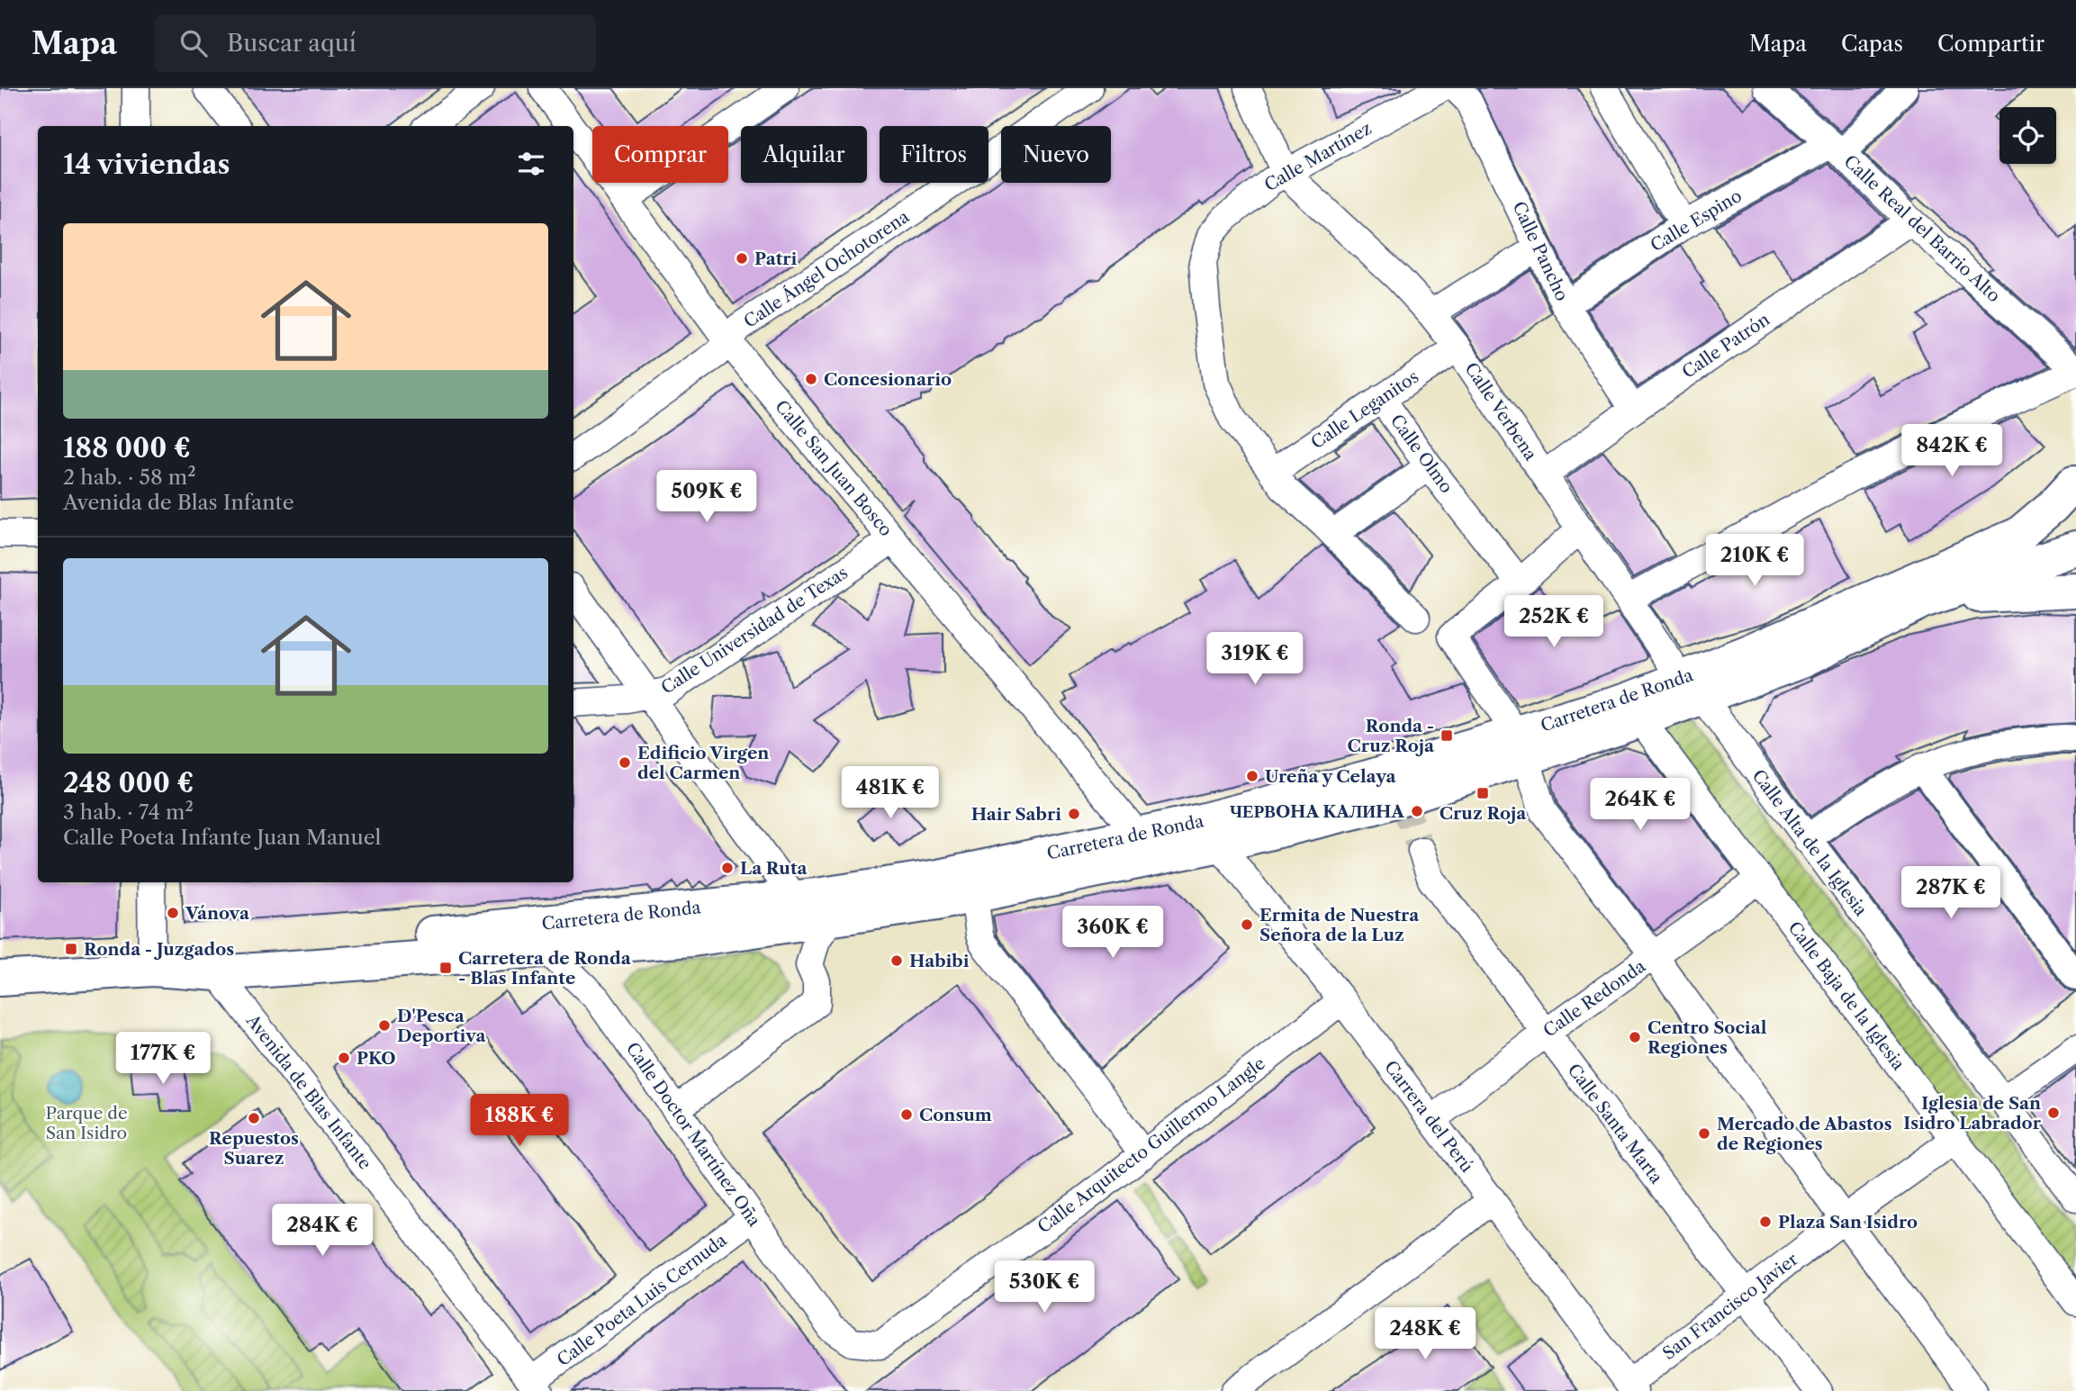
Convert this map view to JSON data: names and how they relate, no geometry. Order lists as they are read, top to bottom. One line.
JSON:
{"streets":{"main road":["Carretera de Ronda"],"street":["Calle Martínez","Calle Espino","Calle Real del Barrio Alto","Calle Pancho","Calle Ángel Ochotorena","Calle Patrón","Calle Leganitos","Calle Verbena","Calle Olmo","Calle San Juan Bosco","Calle Universidad de Texas","Calle Alta de la Iglesia","Calle Baja de la Iglesia","Calle Redonda","Avenida de Blas Infante","Carrera del Perú","Calle Santa Marta","Calle Doctor Martínez Oña","Calle Arquitecto Guillermo Langle","Calle Poeta Luis Cernuda","San Francisco Javier"]},"crossings":[["Calle Martínez","Calle Leganitos"],["Calle Martínez","Calle Verbena"],["Calle Espino","Calle Real del Barrio Alto"],["Calle Espino","Calle Pancho"],["Calle Real del Barrio Alto","Calle Patrón"],["Calle Pancho","Calle Patrón"],["Calle Ángel Ochotorena","Calle San Juan Bosco"],["Calle Patrón","Calle Verbena"],["Calle Leganitos","Calle Verbena"],["Calle Leganitos","Calle Olmo"],["Calle Verbena","Carretera de Ronda"],["Calle Verbena","Calle Alta de la Iglesia"],["Calle San Juan Bosco","Calle Universidad de Texas"],["Calle San Juan Bosco","Carretera de Ronda"],["Carretera de Ronda","Calle Alta de la Iglesia"],["Carretera de Ronda","Calle Baja de la Iglesia"],["Carretera de Ronda","Avenida de Blas Infante"],["Carretera de Ronda","Carrera del Perú"],["Carretera de Ronda","Calle Doctor Martínez Oña"],["Calle Baja de la Iglesia","Calle Redonda"],["Calle Baja de la Iglesia","San Francisco Javier"],["Calle Redonda","Carrera del Perú"],["Calle Redonda","Calle Santa Marta"],["Avenida de Blas Infante","Calle Poeta Luis Cernuda"],["Carrera del Perú","Calle Arquitecto Guillermo Langle"],["Carrera del Perú","San Francisco Javier"],["Calle Santa Marta","San Francisco Javier"],["Calle Doctor Martínez Oña","Calle Arquitecto Guillermo Langle"],["Calle Doctor Martínez Oña","Calle Poeta Luis Cernuda"]],"parks":["Parque de San Isidro"],"places":{"other":["Patri","Concesionario","Edificio Virgen del Carmen","Ureña y Celaya","ЧЕРВOHA KAЛИHA","Hair Sabri","La Ruta","Vánova","Ermita de Nuestra Señora de la Luz","Habibi","D'Pesca Deportiva","Centro Social Regiones","PKO","Iglesia de San Isidro Labrador","Consum","Repuestos Suarez","Mercado de Abastos de Regiones","Plaza San Isidro"],"transit":["Ronda - Cruz Roja","Cruz Roja","Ronda - Juzgados","Carretera de Ronda - Blas Infante"]},"page":{"header":"Mapa","search":"Buscar aquí","nav":["Mapa","Capas","Compartir"],"chip":["Comprar","Alquilar","Filtros","Nuevo"],"heading":"14 viviendas","list":[{"name":"188 000 €","note":"2 hab. · 58 m² · Avenida de Blas Infante"},{"name":"248 000 €","note":"3 hab. · 74 m² · Calle Poeta Infante Juan Manuel"}],"price":["842K €","509K €","210K €","252K €","319K €","481K €","264K €","287K €","360K €","177K €","188K €","284K €","530K €","248K €"]}}
